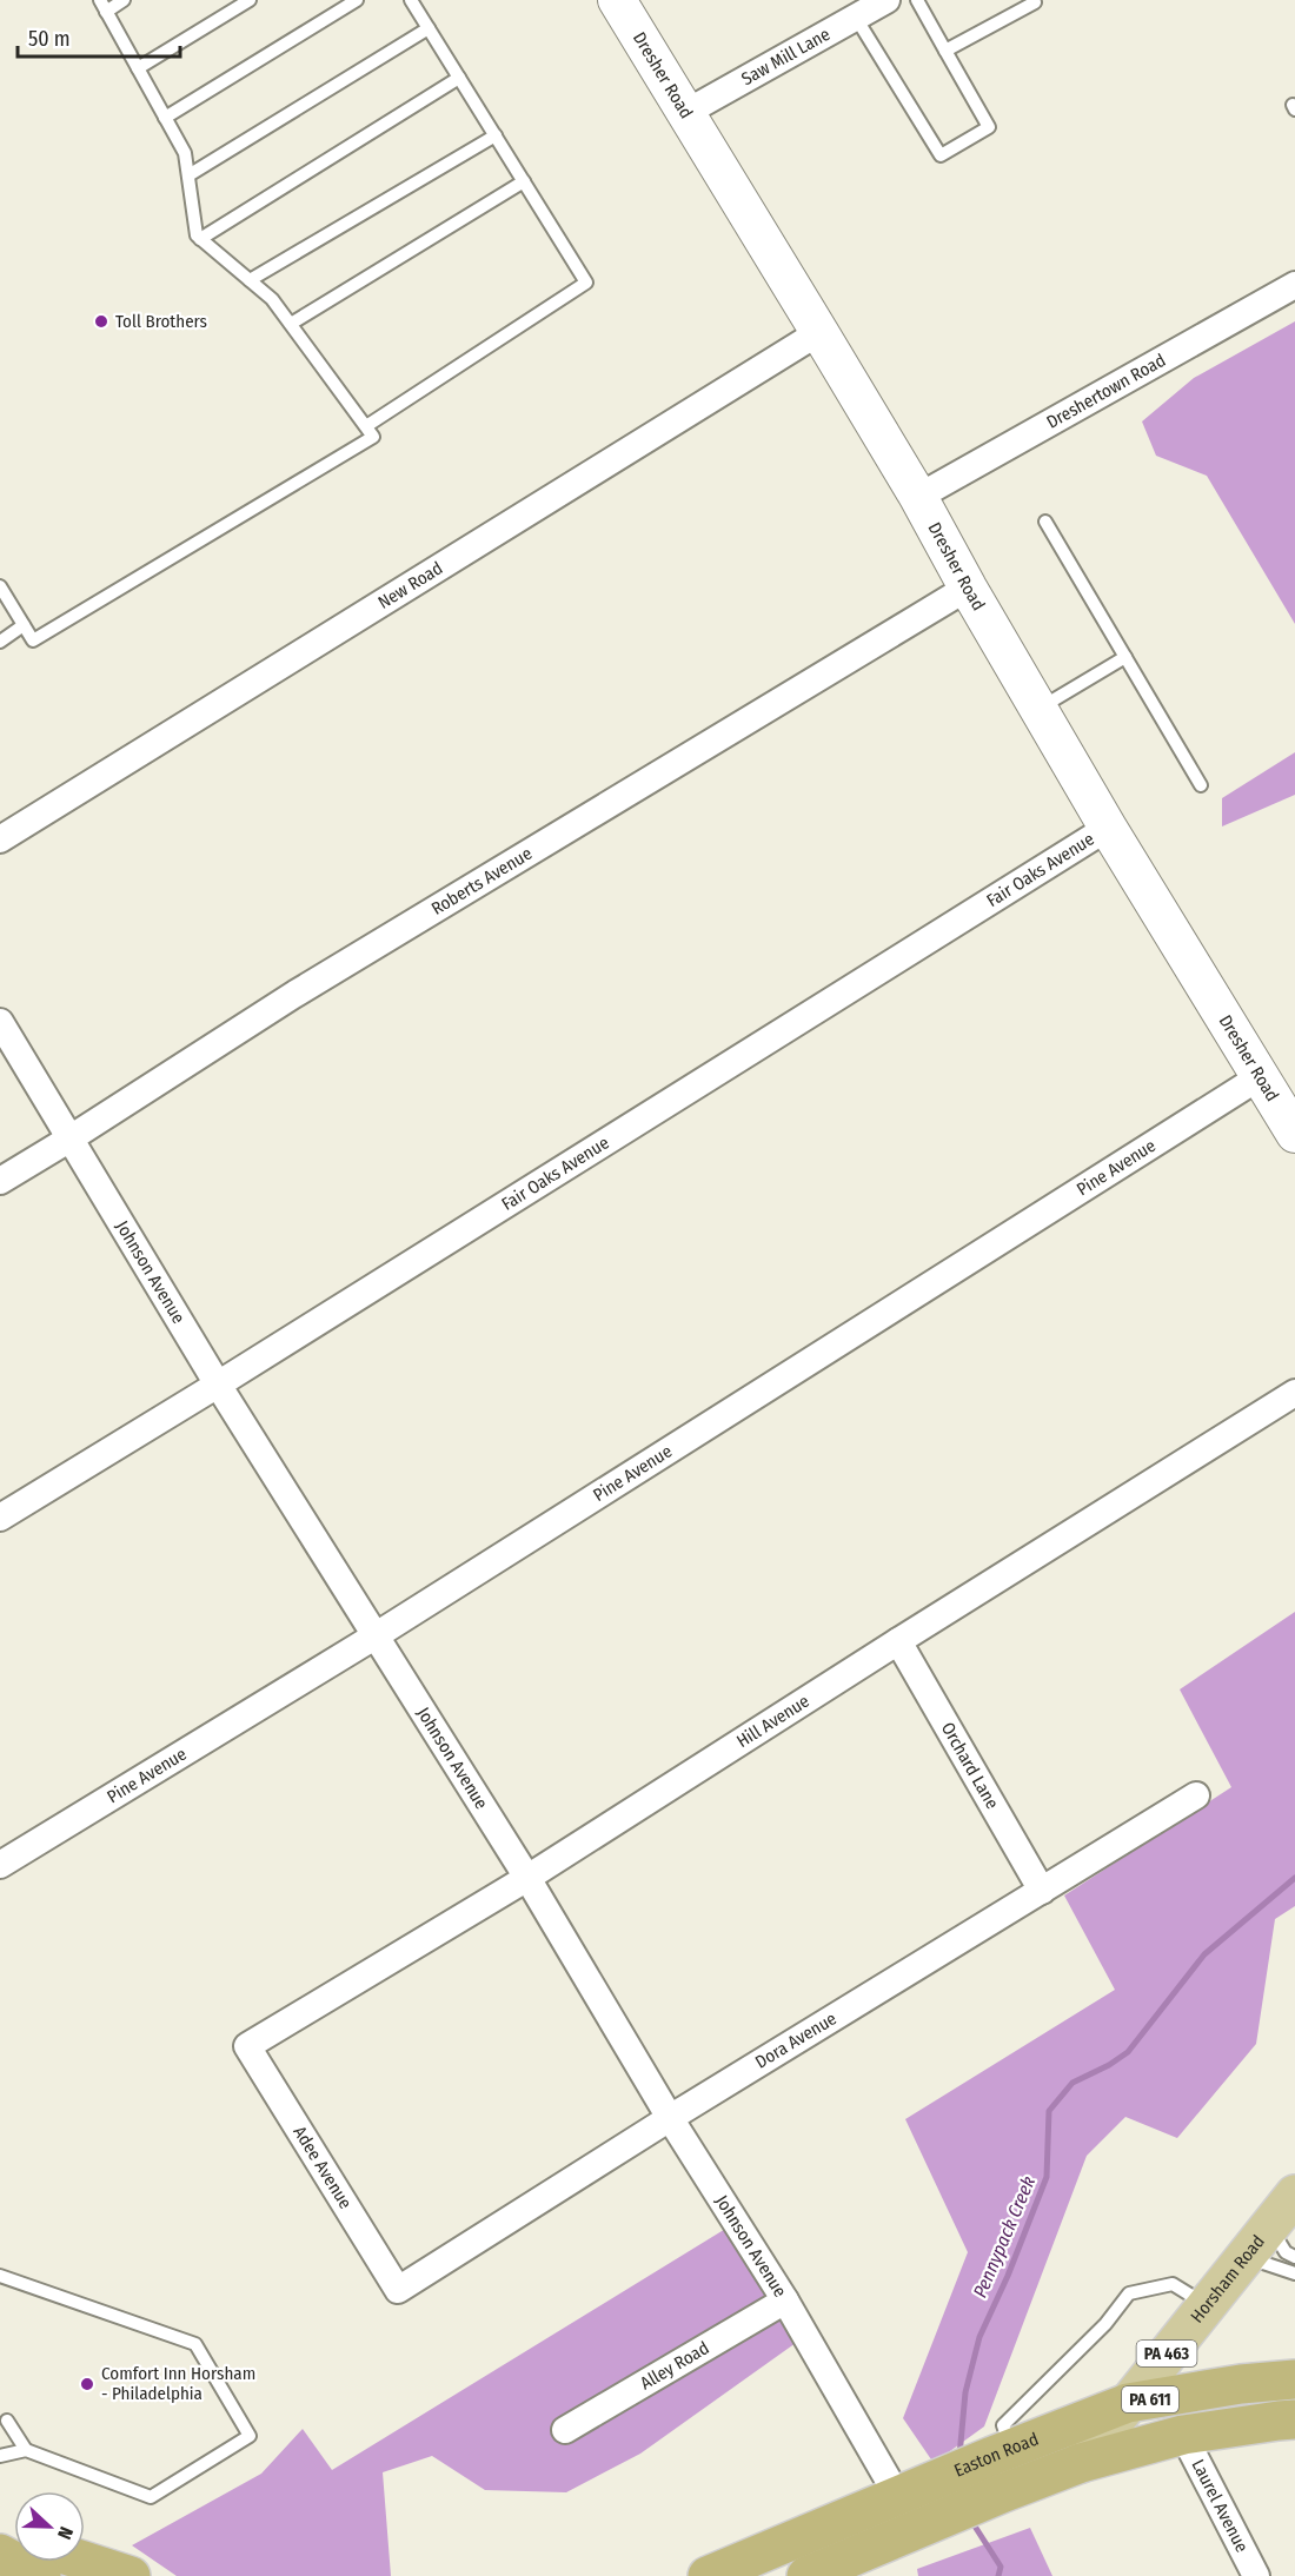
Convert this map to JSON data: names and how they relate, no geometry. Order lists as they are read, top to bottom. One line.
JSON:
{"streets":{"highway":["PA 611","Easton Road"],"main road":["Dresher Road","Horsham Road","PA 463"],"street":["Saw Mill Lane","Dreshertown Road","New Road","Fair Oaks Avenue","Roberts Avenue","Pine Avenue","Johnson Avenue","Hill Avenue","Orchard Lane","Dora Avenue","Adee Avenue","Alley Road","Laurel Avenue"]},"crossings":[["Saw Mill Lane","Dresher Road"],["Dresher Road","Dreshertown Road"],["Dresher Road","New Road"],["Dresher Road","Fair Oaks Avenue"],["Dresher Road","Roberts Avenue"],["Dresher Road","Pine Avenue"],["Fair Oaks Avenue","Johnson Avenue"],["Roberts Avenue","Johnson Avenue"],["Pine Avenue","Johnson Avenue"],["Johnson Avenue","Hill Avenue"],["Johnson Avenue","Dora Avenue"],["Johnson Avenue","Alley Road"],["Johnson Avenue","Easton Road"],["Hill Avenue","Orchard Lane"],["Hill Avenue","Adee Avenue"],["Orchard Lane","Dora Avenue"],["Dora Avenue","Adee Avenue"],["Horsham Road","PA 611"],["Horsham Road","Easton Road"],["PA 611","Laurel Avenue"]],"water":["Pennypack Creek"],"places":["Toll Brothers","Comfort Inn Horsham - Philadelphia"],"scale_bar":"50 m","north":"right"}
